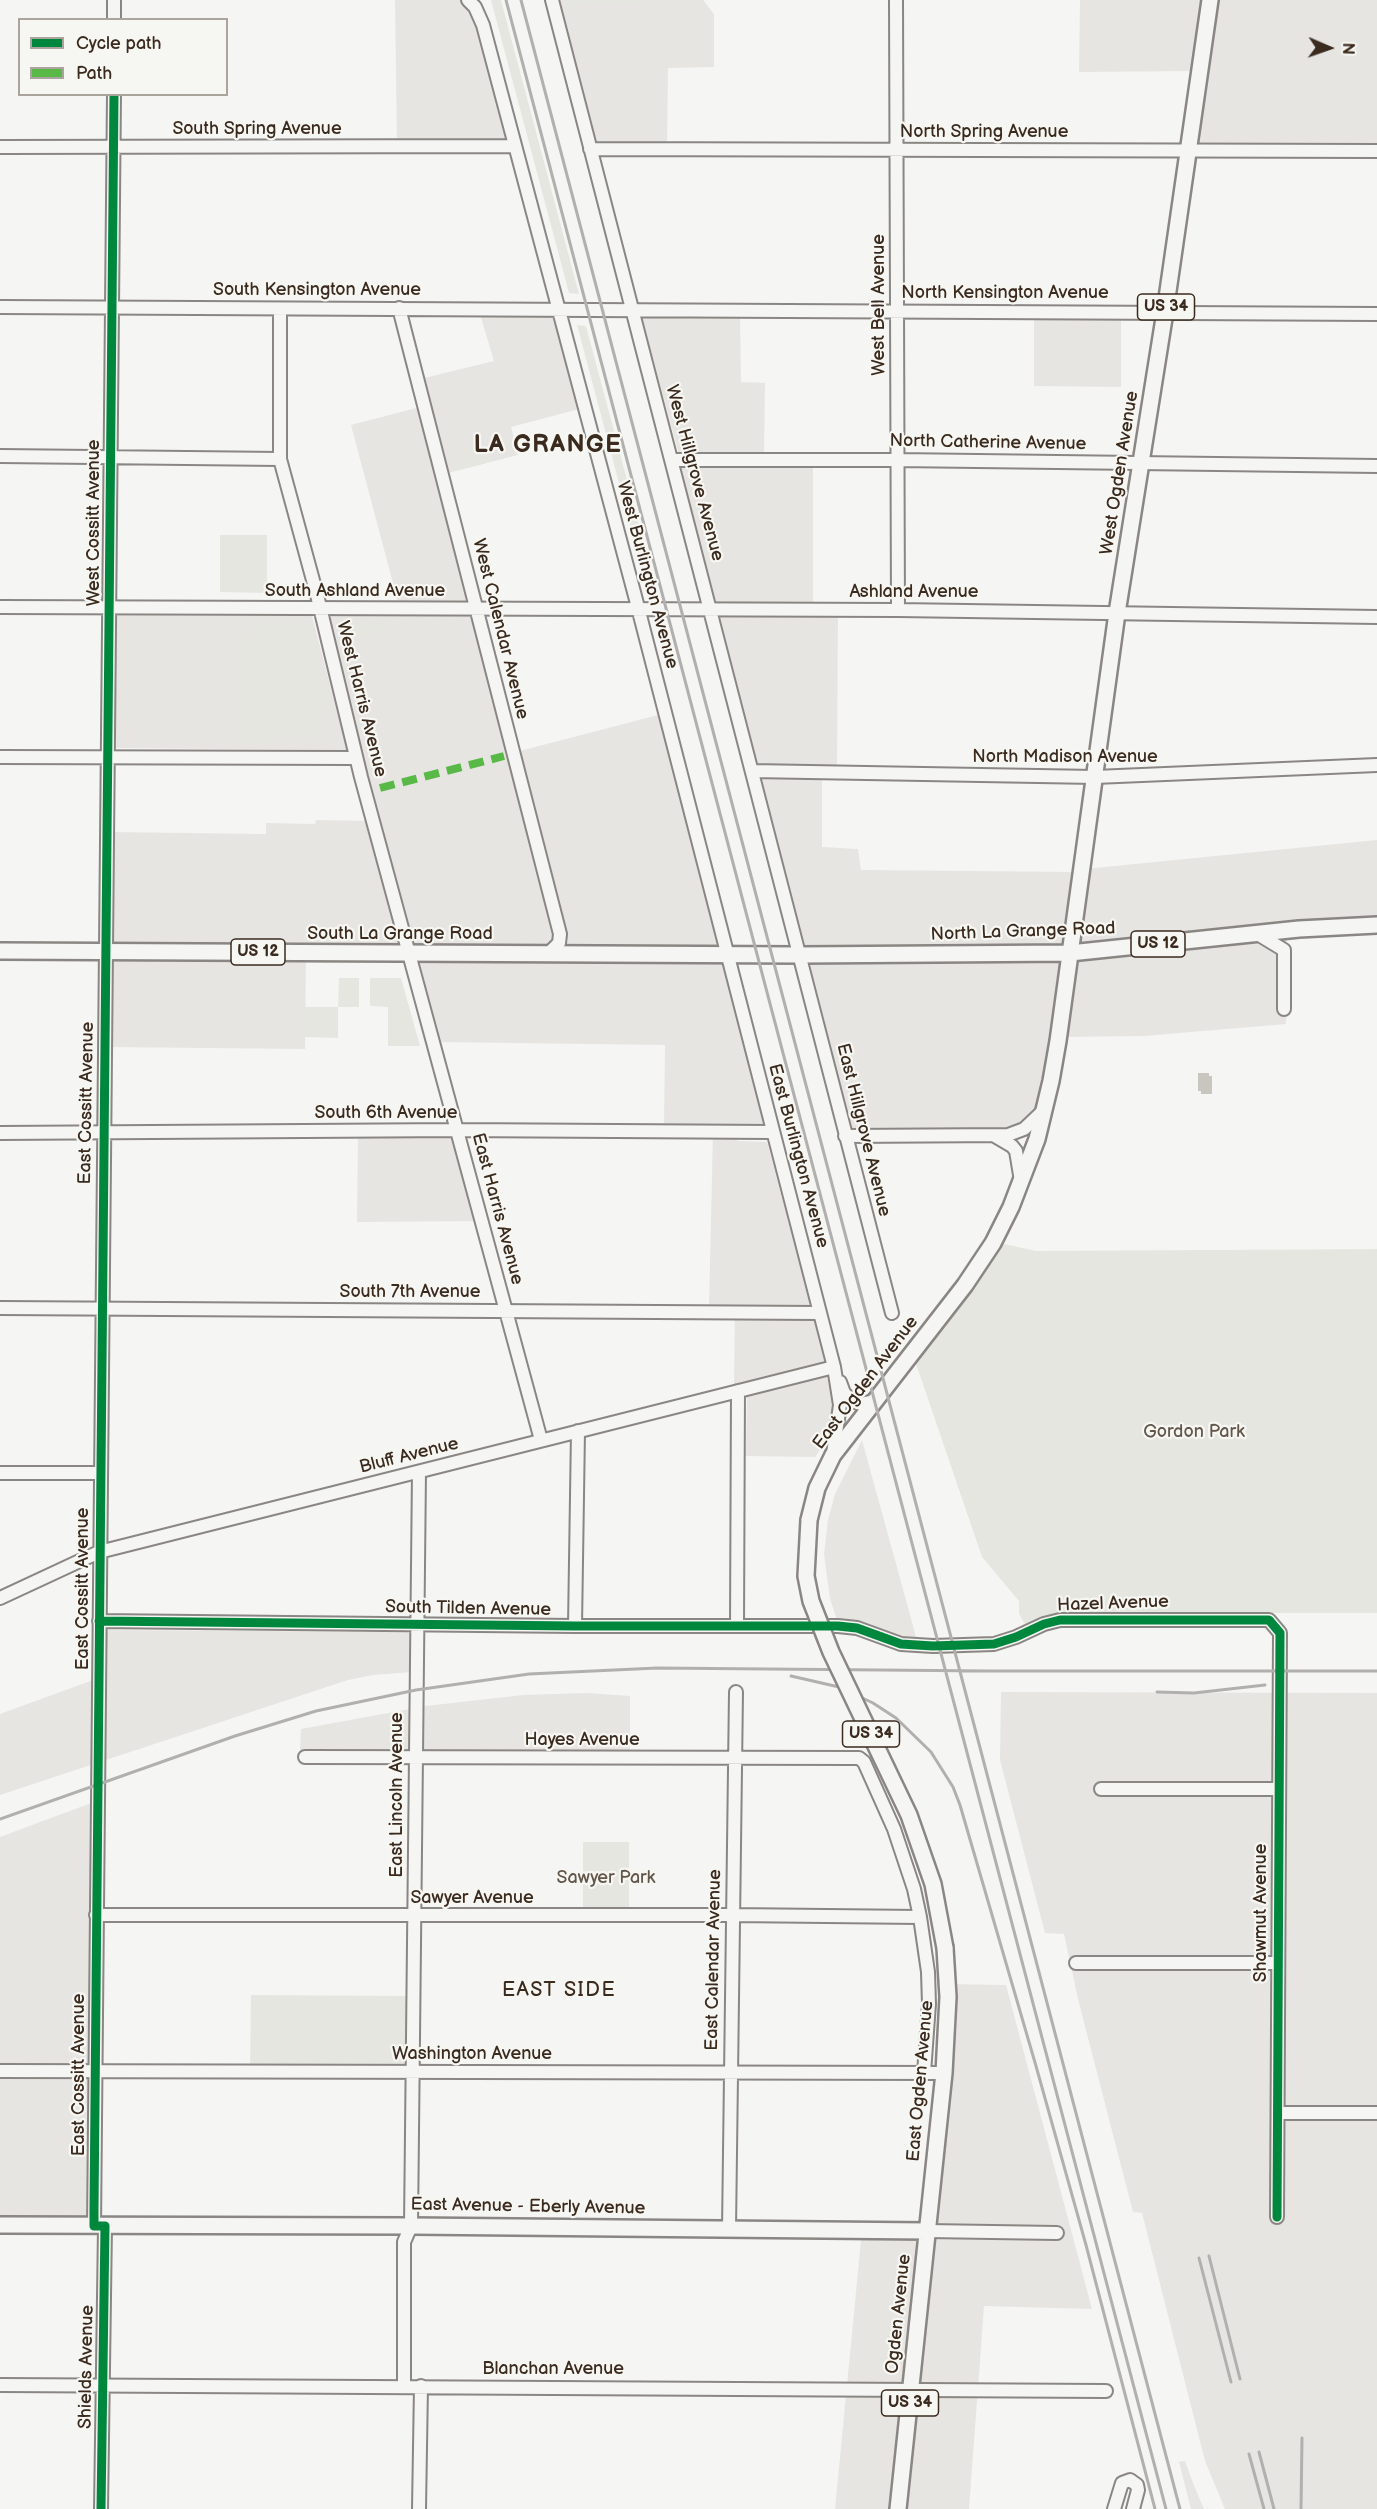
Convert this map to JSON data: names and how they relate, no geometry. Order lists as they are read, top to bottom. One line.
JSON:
{"streets":{"main road":["US 34","West Ogden Avenue","North La Grange Road","South La Grange Road","US 12","East Ogden Avenue","East Avenue - Eberly Avenue","Ogden Avenue"],"street":["South Spring Avenue","North Spring Avenue","South Kensington Avenue","North Kensington Avenue","West Bell Avenue","North Catherine Avenue","West Hillgrove Avenue","West Cossitt Avenue","West Burlington Avenue","South Ashland Avenue","Ashland Avenue","West Calendar Avenue","West Harris Avenue","North Madison Avenue","East Cossitt Avenue","South 6th Avenue","East Hillgrove Avenue","East Burlington Avenue","East Harris Avenue","South 7th Avenue","Bluff Avenue","Hazel Avenue","South Tilden Avenue","Hayes Avenue","East Lincoln Avenue","Sawyer Avenue","Shawmut Avenue","East Calendar Avenue","Washington Avenue","Shields Avenue","Blanchan Avenue"]},"crossings":[["South Spring Avenue","West Cossitt Avenue"],["South Spring Avenue","West Burlington Avenue"],["North Spring Avenue","West Bell Avenue"],["North Spring Avenue","West Hillgrove Avenue"],["North Spring Avenue","West Ogden Avenue"],["South Kensington Avenue","North Kensington Avenue"],["South Kensington Avenue","West Hillgrove Avenue"],["South Kensington Avenue","West Cossitt Avenue"],["South Kensington Avenue","West Burlington Avenue"],["South Kensington Avenue","West Calendar Avenue"],["South Kensington Avenue","West Harris Avenue"],["North Kensington Avenue","West Bell Avenue"],["North Kensington Avenue","West Hillgrove Avenue"],["North Kensington Avenue","West Ogden Avenue"],["West Bell Avenue","North Catherine Avenue"],["West Bell Avenue","Ashland Avenue"],["North Catherine Avenue","West Hillgrove Avenue"],["North Catherine Avenue","West Ogden Avenue"],["West Hillgrove Avenue","South Ashland Avenue"],["West Hillgrove Avenue","Ashland Avenue"],["West Hillgrove Avenue","North Madison Avenue"],["West Hillgrove Avenue","North La Grange Road"],["West Hillgrove Avenue","South La Grange Road"],["West Hillgrove Avenue","East Hillgrove Avenue"],["West Ogden Avenue","Ashland Avenue"],["West Ogden Avenue","North Madison Avenue"],["West Ogden Avenue","North La Grange Road"],["West Ogden Avenue","East Ogden Avenue"],["West Cossitt Avenue","South Ashland Avenue"],["West Cossitt Avenue","South La Grange Road"],["West Cossitt Avenue","East Cossitt Avenue"],["West Burlington Avenue","South Ashland Avenue"],["West Burlington Avenue","South La Grange Road"],["West Burlington Avenue","East Burlington Avenue"],["South Ashland Avenue","Ashland Avenue"],["South Ashland Avenue","West Calendar Avenue"],["South Ashland Avenue","West Harris Avenue"],["West Calendar Avenue","South La Grange Road"],["West Harris Avenue","South La Grange Road"],["West Harris Avenue","East Harris Avenue"],["North La Grange Road","South La Grange Road"],["North La Grange Road","US 12"],["North La Grange Road","East Hillgrove Avenue"],["North La Grange Road","East Ogden Avenue"],["South La Grange Road","East Cossitt Avenue"],["South La Grange Road","East Hillgrove Avenue"],["South La Grange Road","East Burlington Avenue"],["South La Grange Road","East Harris Avenue"],["East Cossitt Avenue","South 6th Avenue"],["East Cossitt Avenue","South 7th Avenue"],["East Cossitt Avenue","Bluff Avenue"],["East Cossitt Avenue","South Tilden Avenue"],["East Cossitt Avenue","Sawyer Avenue"],["East Cossitt Avenue","Washington Avenue"],["East Cossitt Avenue","East Avenue - Eberly Avenue"],["East Cossitt Avenue","Shields Avenue"],["South 6th Avenue","East Burlington Avenue"],["South 6th Avenue","East Harris Avenue"],["East Burlington Avenue","South 7th Avenue"],["East Burlington Avenue","East Ogden Avenue"],["East Burlington Avenue","Bluff Avenue"],["East Harris Avenue","South 7th Avenue"],["East Harris Avenue","Bluff Avenue"],["East Ogden Avenue","Washington Avenue"],["East Ogden Avenue","East Avenue - Eberly Avenue"],["East Ogden Avenue","Ogden Avenue"],["Bluff Avenue","East Lincoln Avenue"],["Hazel Avenue","South Tilden Avenue"],["Hazel Avenue","Shawmut Avenue"],["South Tilden Avenue","East Lincoln Avenue"],["Hayes Avenue","East Lincoln Avenue"],["Hayes Avenue","Sawyer Avenue"],["Hayes Avenue","East Calendar Avenue"],["East Lincoln Avenue","Sawyer Avenue"],["East Lincoln Avenue","Washington Avenue"],["East Lincoln Avenue","East Avenue - Eberly Avenue"],["East Lincoln Avenue","Blanchan Avenue"],["Sawyer Avenue","East Calendar Avenue"],["East Calendar Avenue","Washington Avenue"],["East Calendar Avenue","East Avenue - Eberly Avenue"],["East Avenue - Eberly Avenue","Ogden Avenue"],["East Avenue - Eberly Avenue","Shields Avenue"],["Ogden Avenue","Blanchan Avenue"],["Shields Avenue","Blanchan Avenue"]],"districts":["LA GRANGE","EAST SIDE"],"parks":["Gordon Park","Sawyer Park"],"legend":["Cycle path","Path"],"north":"right"}
